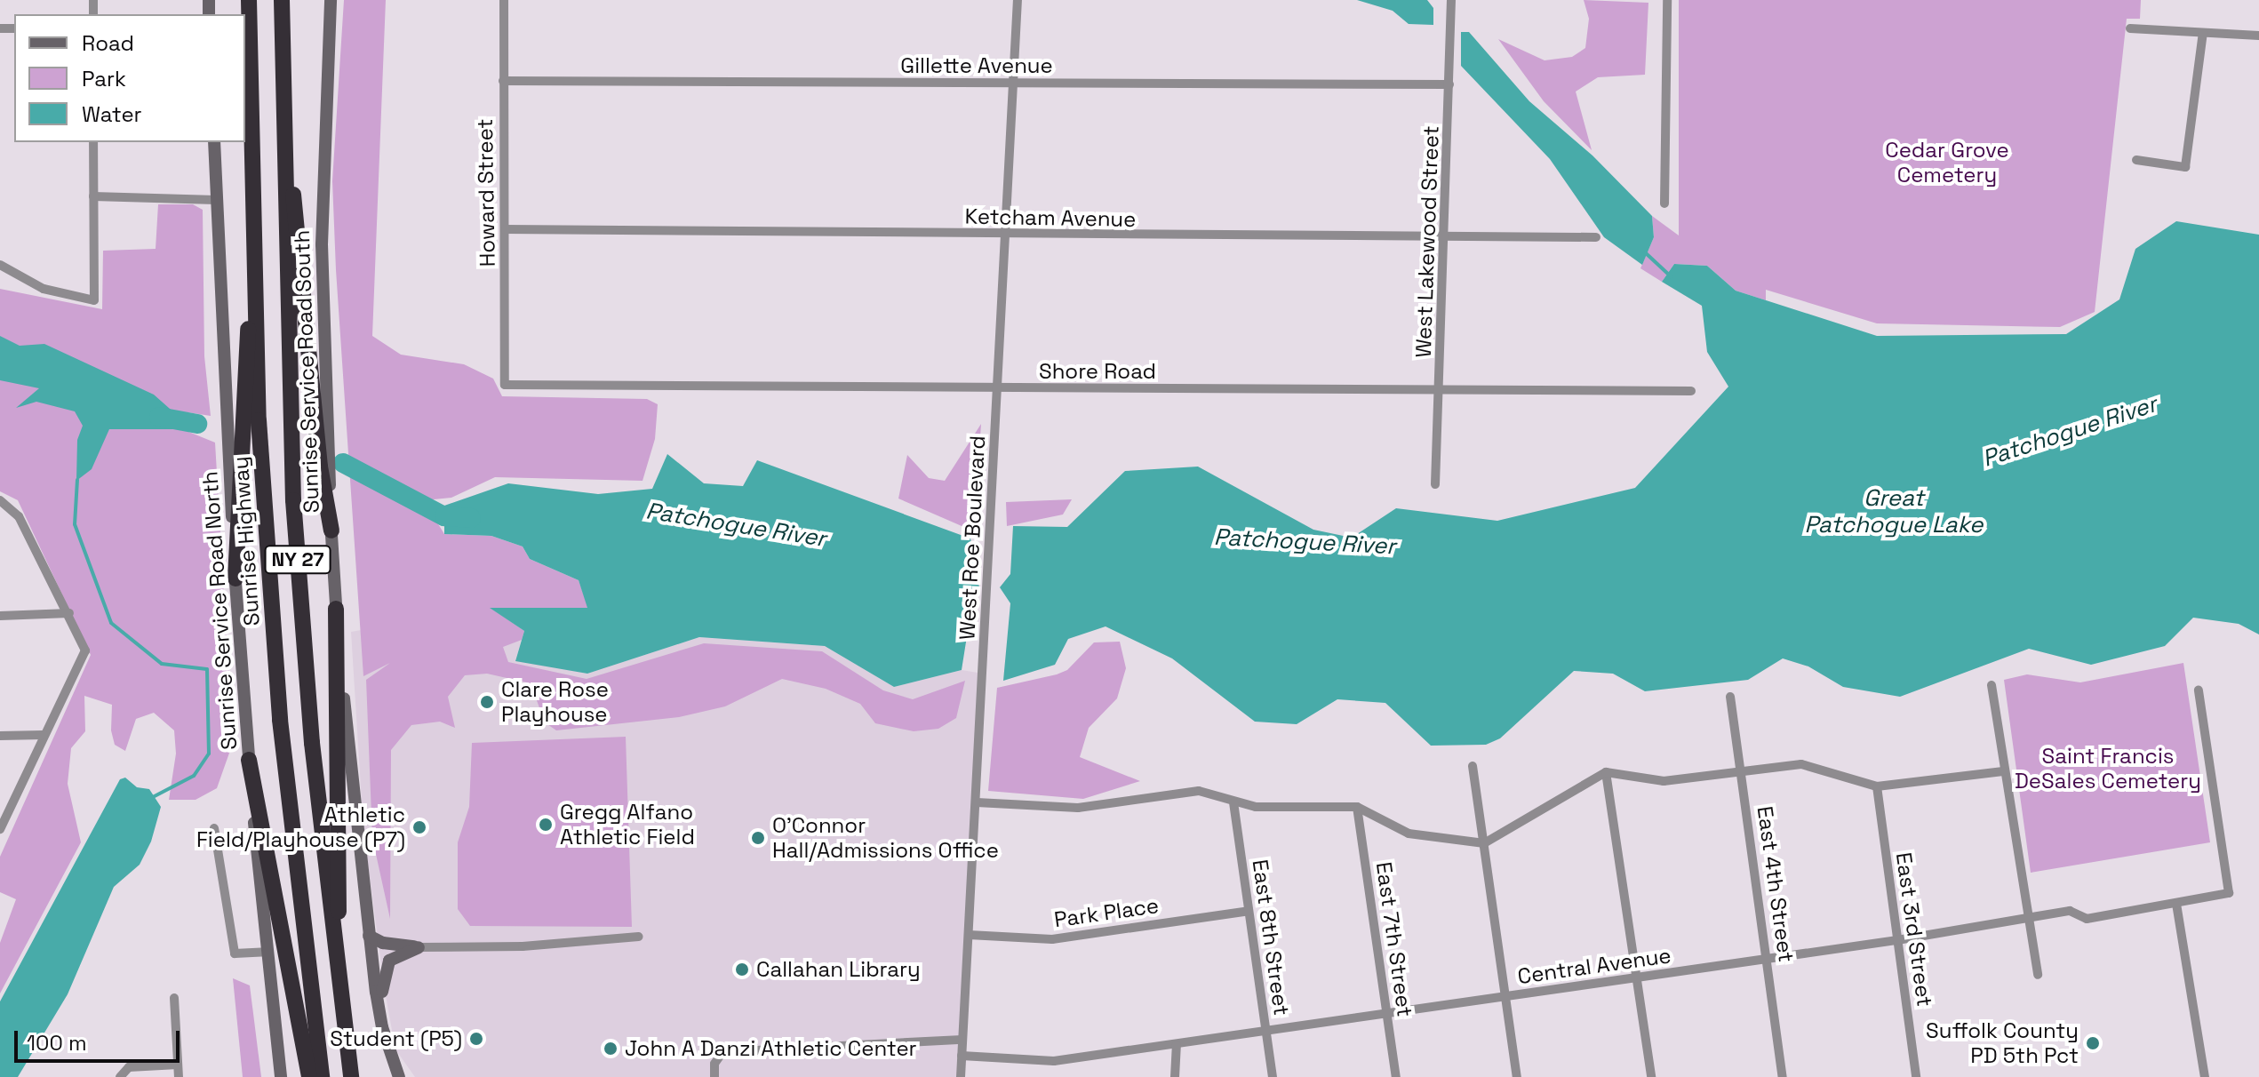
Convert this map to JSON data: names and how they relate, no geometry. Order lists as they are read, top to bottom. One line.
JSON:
{"streets":{"highway":["Sunrise Highway","NY 27"],"main road":["Sunrise Service Road South","Sunrise Service Road North"],"street":["Gillette Avenue","Howard Street","Ketcham Avenue","West Lakewood Street","Shore Road","West Roe Boulevard","East 4th Street","Park Place","East 3rd Street","East 8th Street","East 7th Street","Central Avenue"]},"crossings":[["Gillette Avenue","Howard Street"],["Gillette Avenue","West Lakewood Street"],["Gillette Avenue","West Roe Boulevard"],["Howard Street","Ketcham Avenue"],["Howard Street","Shore Road"],["Ketcham Avenue","West Lakewood Street"],["Ketcham Avenue","West Roe Boulevard"],["West Lakewood Street","Shore Road"],["Shore Road","West Roe Boulevard"],["West Roe Boulevard","Park Place"],["West Roe Boulevard","Central Avenue"],["East 4th Street","Central Avenue"],["Park Place","East 8th Street"],["East 3rd Street","Central Avenue"],["East 8th Street","Central Avenue"],["East 7th Street","Central Avenue"]],"water":["Patchogue River","Great Patchogue Lake"],"parks":["Cedar Grove Cemetery","Saint Francis DeSales Cemetery"],"places":["Clare Rose Playhouse","Gregg Alfano Athletic Field","Athletic Field/Playhouse (P7)","O'Connor Hall/Admissions Office","Callahan Library","Student (P5)","Suffolk County PD 5th Pct","John A Danzi Athletic Center"],"legend":["Road","Park","Water"],"scale_bar":"100 m"}
